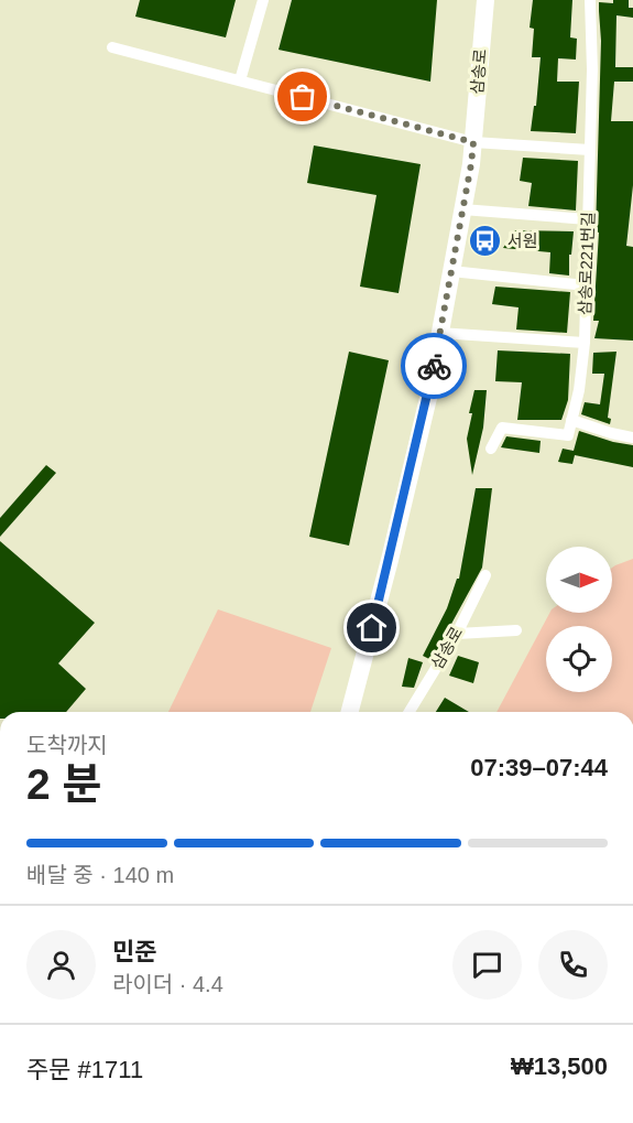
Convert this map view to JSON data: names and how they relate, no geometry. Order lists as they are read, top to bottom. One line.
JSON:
{"streets":{"main road":["삼송로"],"street":["삼송로221번길"]},"places":{"bus stop":["서원"]},"north":"right","page":{"heading":["2 분","도착까지","07:39–07:44"],"panel":["민준","라이더 · 4.4","주문 #1711","₩13,500"],"bar":"배달 중 · 140 m"}}
